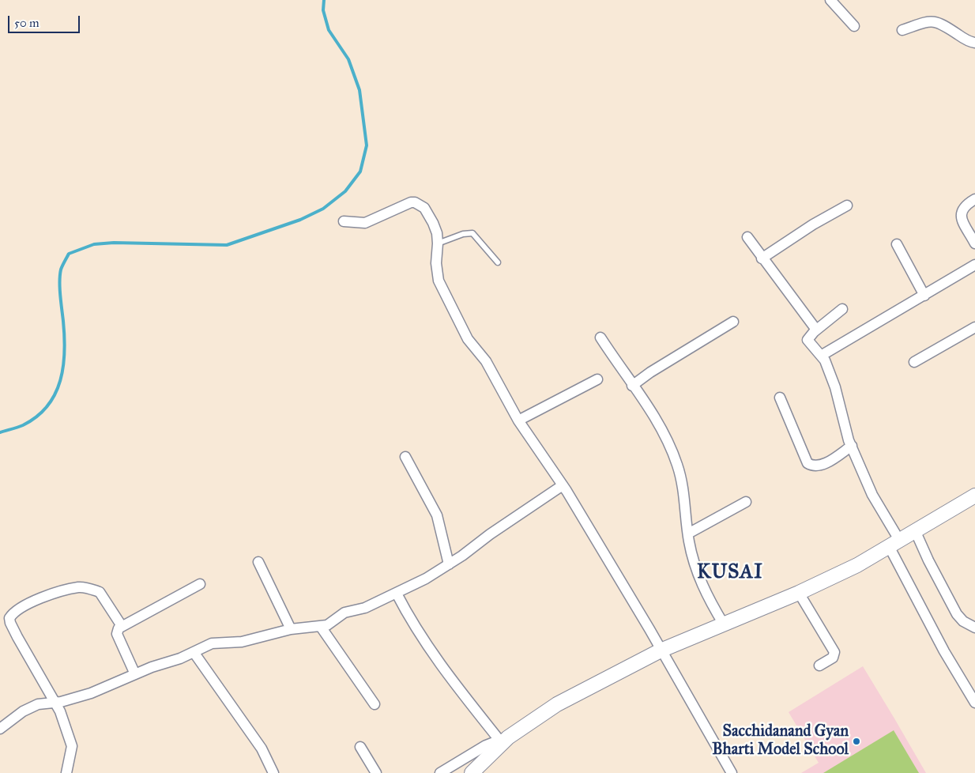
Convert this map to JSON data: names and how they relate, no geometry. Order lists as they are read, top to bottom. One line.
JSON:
{"districts":["KUSAI"],"places":["Sacchidanand Gyan Bharti Model School"],"scale_bar":"50 m"}
